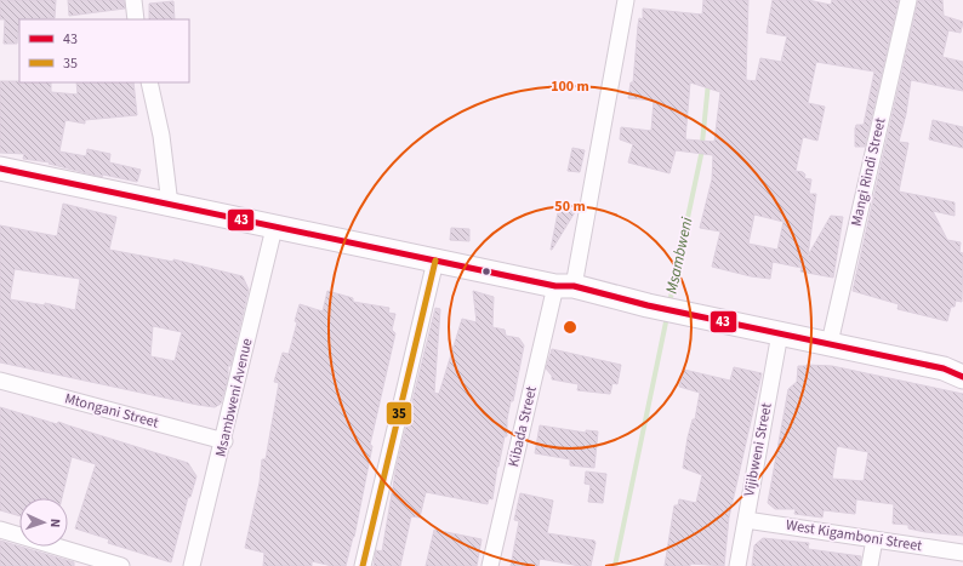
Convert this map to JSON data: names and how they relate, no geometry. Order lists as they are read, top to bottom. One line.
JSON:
{"streets":{"street":["Mangi Rindi Street","Msambweni Avenue","Mtongani Street","Kibada Street","Vijibweni Street","West Kigamboni Street"]},"crossings":[["Msambweni Avenue","Mtongani Street"],["Vijibweni Street","West Kigamboni Street"]],"water":["Msambweni"],"lines":["transit line 43","transit line 35"],"legend":["43","35"],"north":"right","rings":["100 m","50 m"]}
